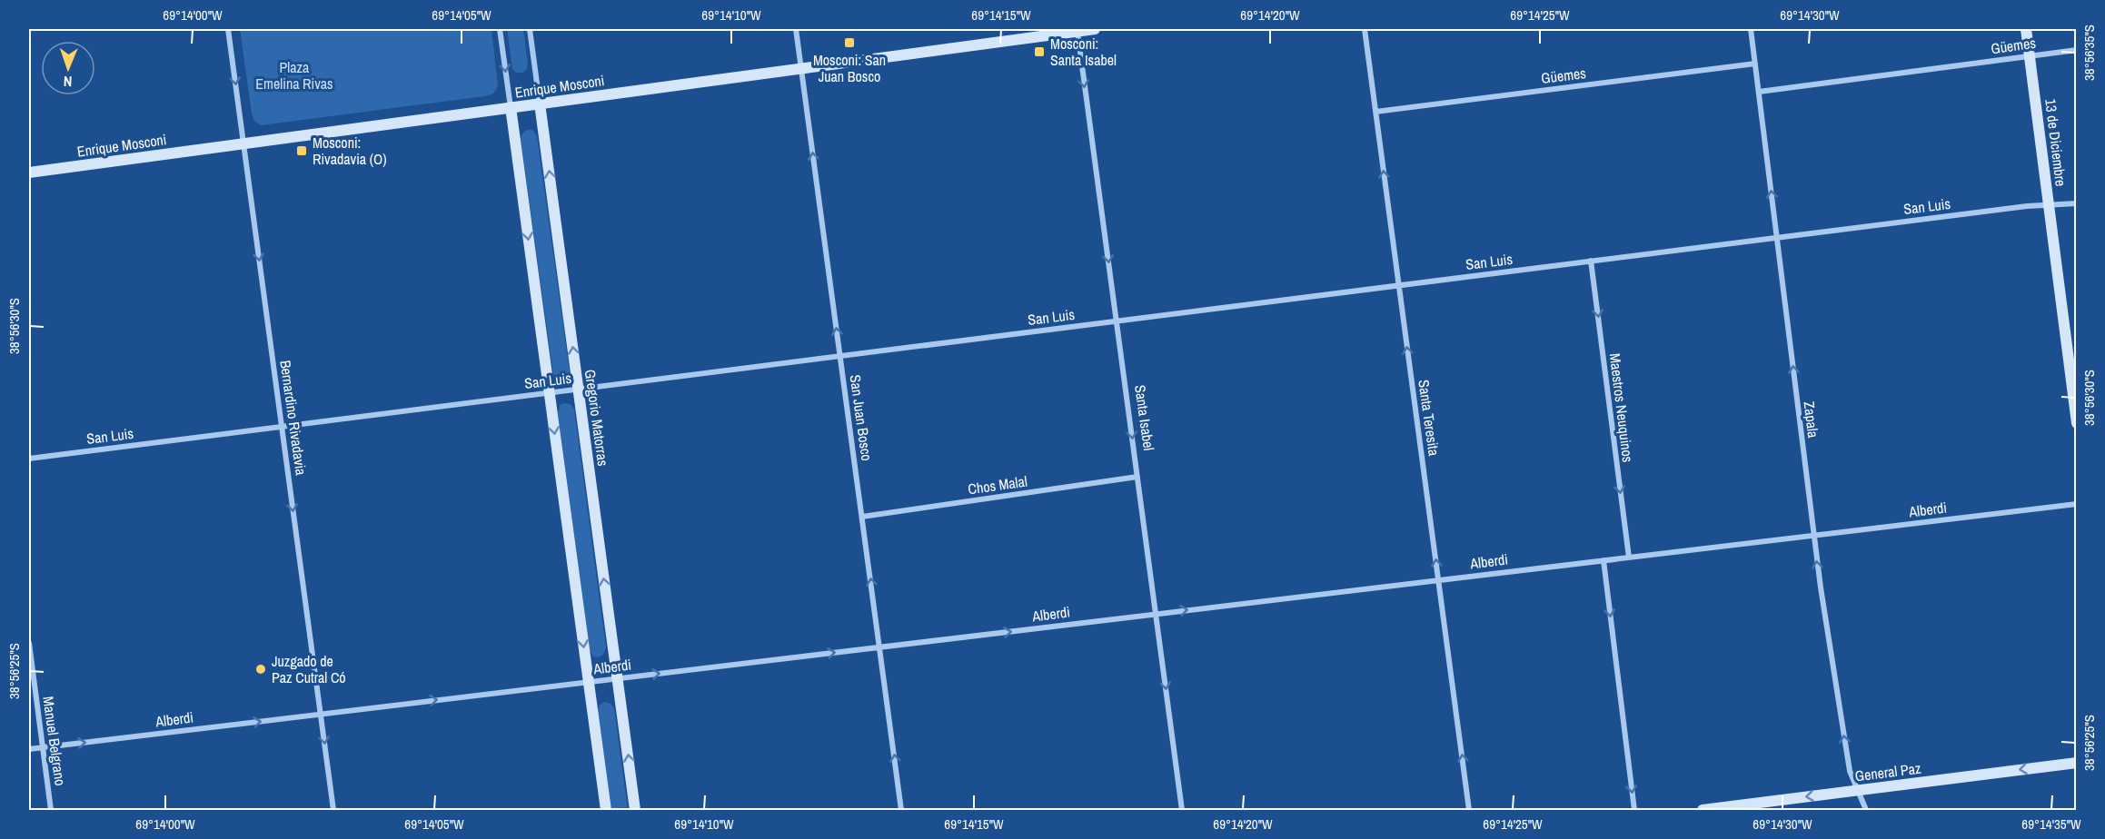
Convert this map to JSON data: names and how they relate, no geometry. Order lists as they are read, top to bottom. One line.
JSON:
{"streets":{"main road":["Enrique Mosconi","13 de Diciembre","Gregorio Matorras","General Paz"],"street":["Güemes","San Luis","Maestros Neuquinos","Bernardino Rivadavia","San Juan Bosco","Santa Isabel","Santa Teresita","Zapala","Chos Malal","Alberdi","Manuel Belgrano"]},"crossings":[["Güemes","13 de Diciembre"],["Güemes","Santa Teresita"],["Güemes","Zapala"],["Enrique Mosconi","Bernardino Rivadavia"],["Enrique Mosconi","Gregorio Matorras"],["Enrique Mosconi","San Juan Bosco"],["Enrique Mosconi","Santa Isabel"],["13 de Diciembre","San Luis"],["San Luis","Maestros Neuquinos"],["San Luis","Bernardino Rivadavia"],["San Luis","Gregorio Matorras"],["San Luis","San Juan Bosco"],["San Luis","Santa Isabel"],["San Luis","Santa Teresita"],["San Luis","Zapala"],["Maestros Neuquinos","Alberdi"],["Bernardino Rivadavia","Alberdi"],["Gregorio Matorras","Alberdi"],["San Juan Bosco","Chos Malal"],["San Juan Bosco","Alberdi"],["Santa Isabel","Chos Malal"],["Santa Isabel","Alberdi"],["Santa Teresita","Alberdi"],["Zapala","Alberdi"],["Zapala","General Paz"],["Alberdi","Manuel Belgrano"]],"one_way":["Maestros Neuquinos","Bernardino Rivadavia","Gregorio Matorras","San Juan Bosco","Santa Isabel","Santa Teresita","Zapala","Alberdi","General Paz"],"parks":["Plaza Emelina Rivas"],"places":{"transit":["Mosconi: San Juan Bosco","Mosconi: Santa Isabel","Mosconi: Rivadavia (O)"],"other":["Juzgado de Paz Cutral Có"]},"north":"bottom","coordinates":["69°14'00\"W","69°14'05\"W","69°14'10\"W","69°14'15\"W","69°14'20\"W","69°14'25\"W","69°14'30\"W","38°56'35\"S","38°56'30\"S","38°56'25\"S","69°14'35\"W"]}
